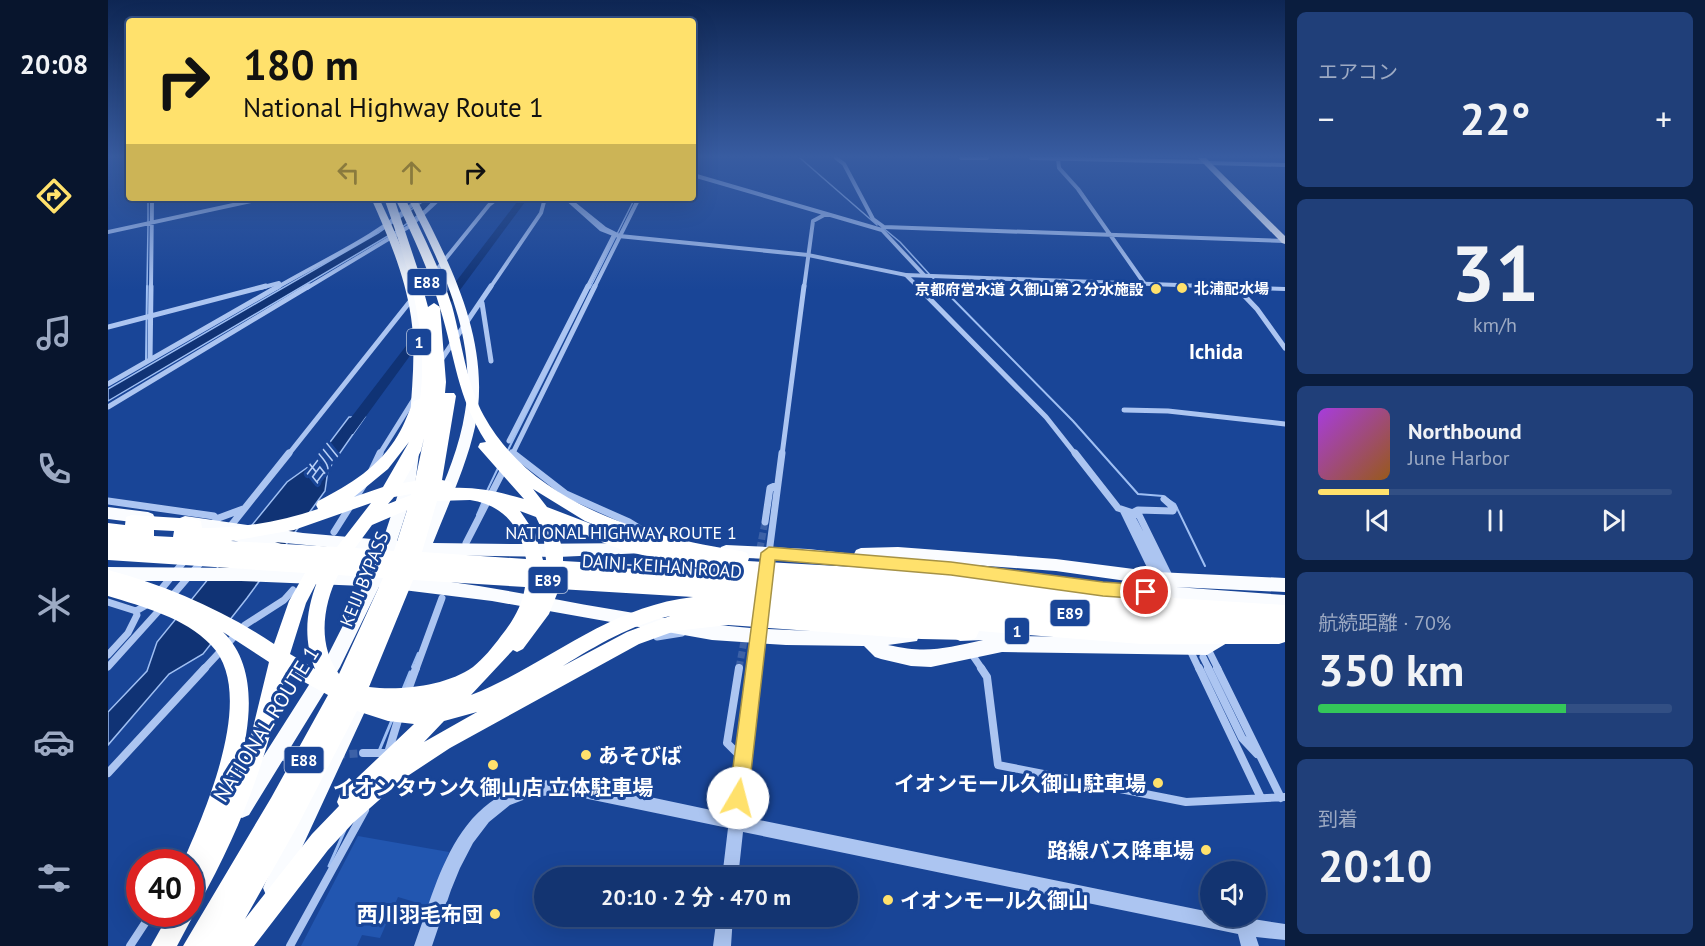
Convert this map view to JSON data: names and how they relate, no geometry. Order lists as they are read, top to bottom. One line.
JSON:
{"streets":{"highway":["E88","1","NATIONAL HIGHWAY ROUTE 1","DAINI-KEIHAN ROAD","KEIJI BYPASS","E89","NATIONAL ROUTE 1"]},"crossings":[["1","NATIONAL HIGHWAY ROUTE 1"],["1","KEIJI BYPASS"],["1","NATIONAL ROUTE 1"],["NATIONAL HIGHWAY ROUTE 1","DAINI-KEIHAN ROAD"],["NATIONAL HIGHWAY ROUTE 1","KEIJI BYPASS"],["NATIONAL HIGHWAY ROUTE 1","NATIONAL ROUTE 1"]],"districts":["Ichida"],"water":["古川"],"places":["北浦配水場","京都府営水道 久御山第２分水施設","あそびば","イオンタウン久御山店 立体駐車場","イオンモール久御山駐車場","路線バス降車場","イオンモール久御山","西川羽毛布団"],"page":{"tabs":"20:08","tile":["エアコン",["31","km/h"],["航続距離 · 70%","350 km"],["到着","20:10"]],"turn":["180 m","National Highway Route 1"],"heat":["−","22°","+"],"song":["Northbound","June Harbor"],"limit":"40","trip":"20:10 · 2 分 · 470 m"}}
